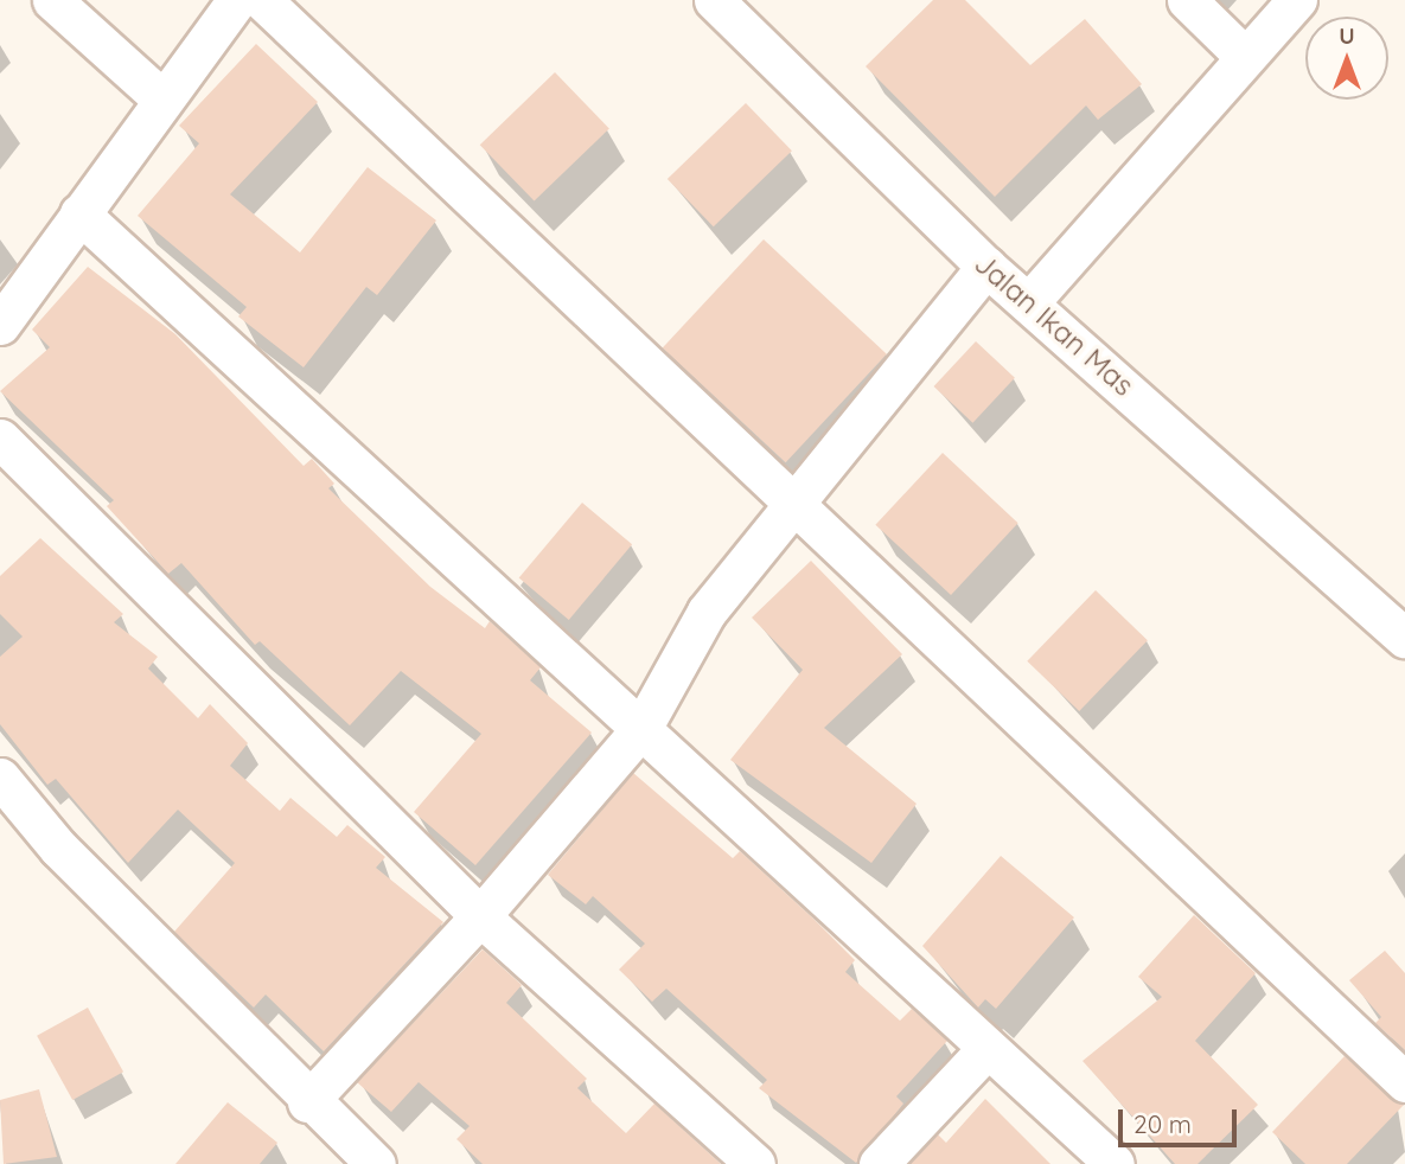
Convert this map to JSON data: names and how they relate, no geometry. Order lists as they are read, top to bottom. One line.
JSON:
{"streets":{"street":["Jalan Ikan Mas"]},"scale_bar":"20 m","north":"top"}
